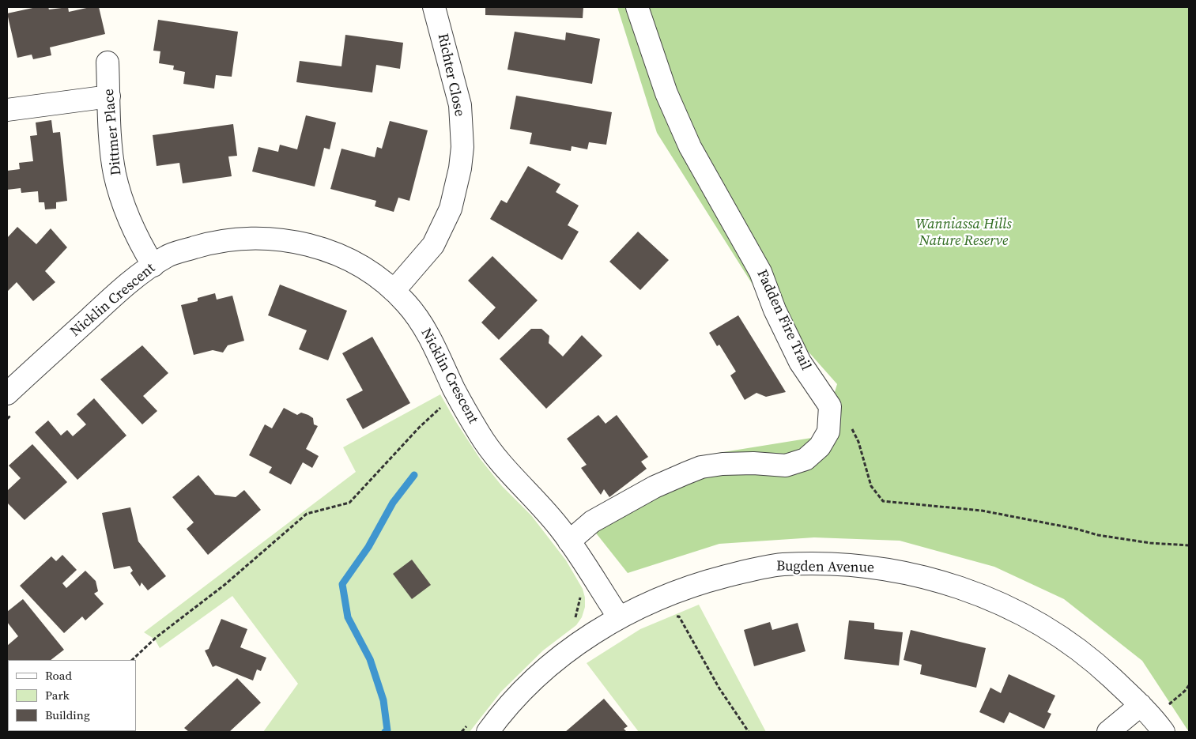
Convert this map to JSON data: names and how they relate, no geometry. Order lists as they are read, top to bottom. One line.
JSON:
{"streets":{"street":["Richter Close","Dittmer Place","Nicklin Crescent","Fadden Fire Trail","Bugden Avenue"]},"crossings":[["Richter Close","Nicklin Crescent"],["Dittmer Place","Nicklin Crescent"],["Nicklin Crescent","Fadden Fire Trail"],["Nicklin Crescent","Bugden Avenue"]],"parks":["Wanniassa Hills Nature Reserve"],"legend":["Road","Park","Building"]}
